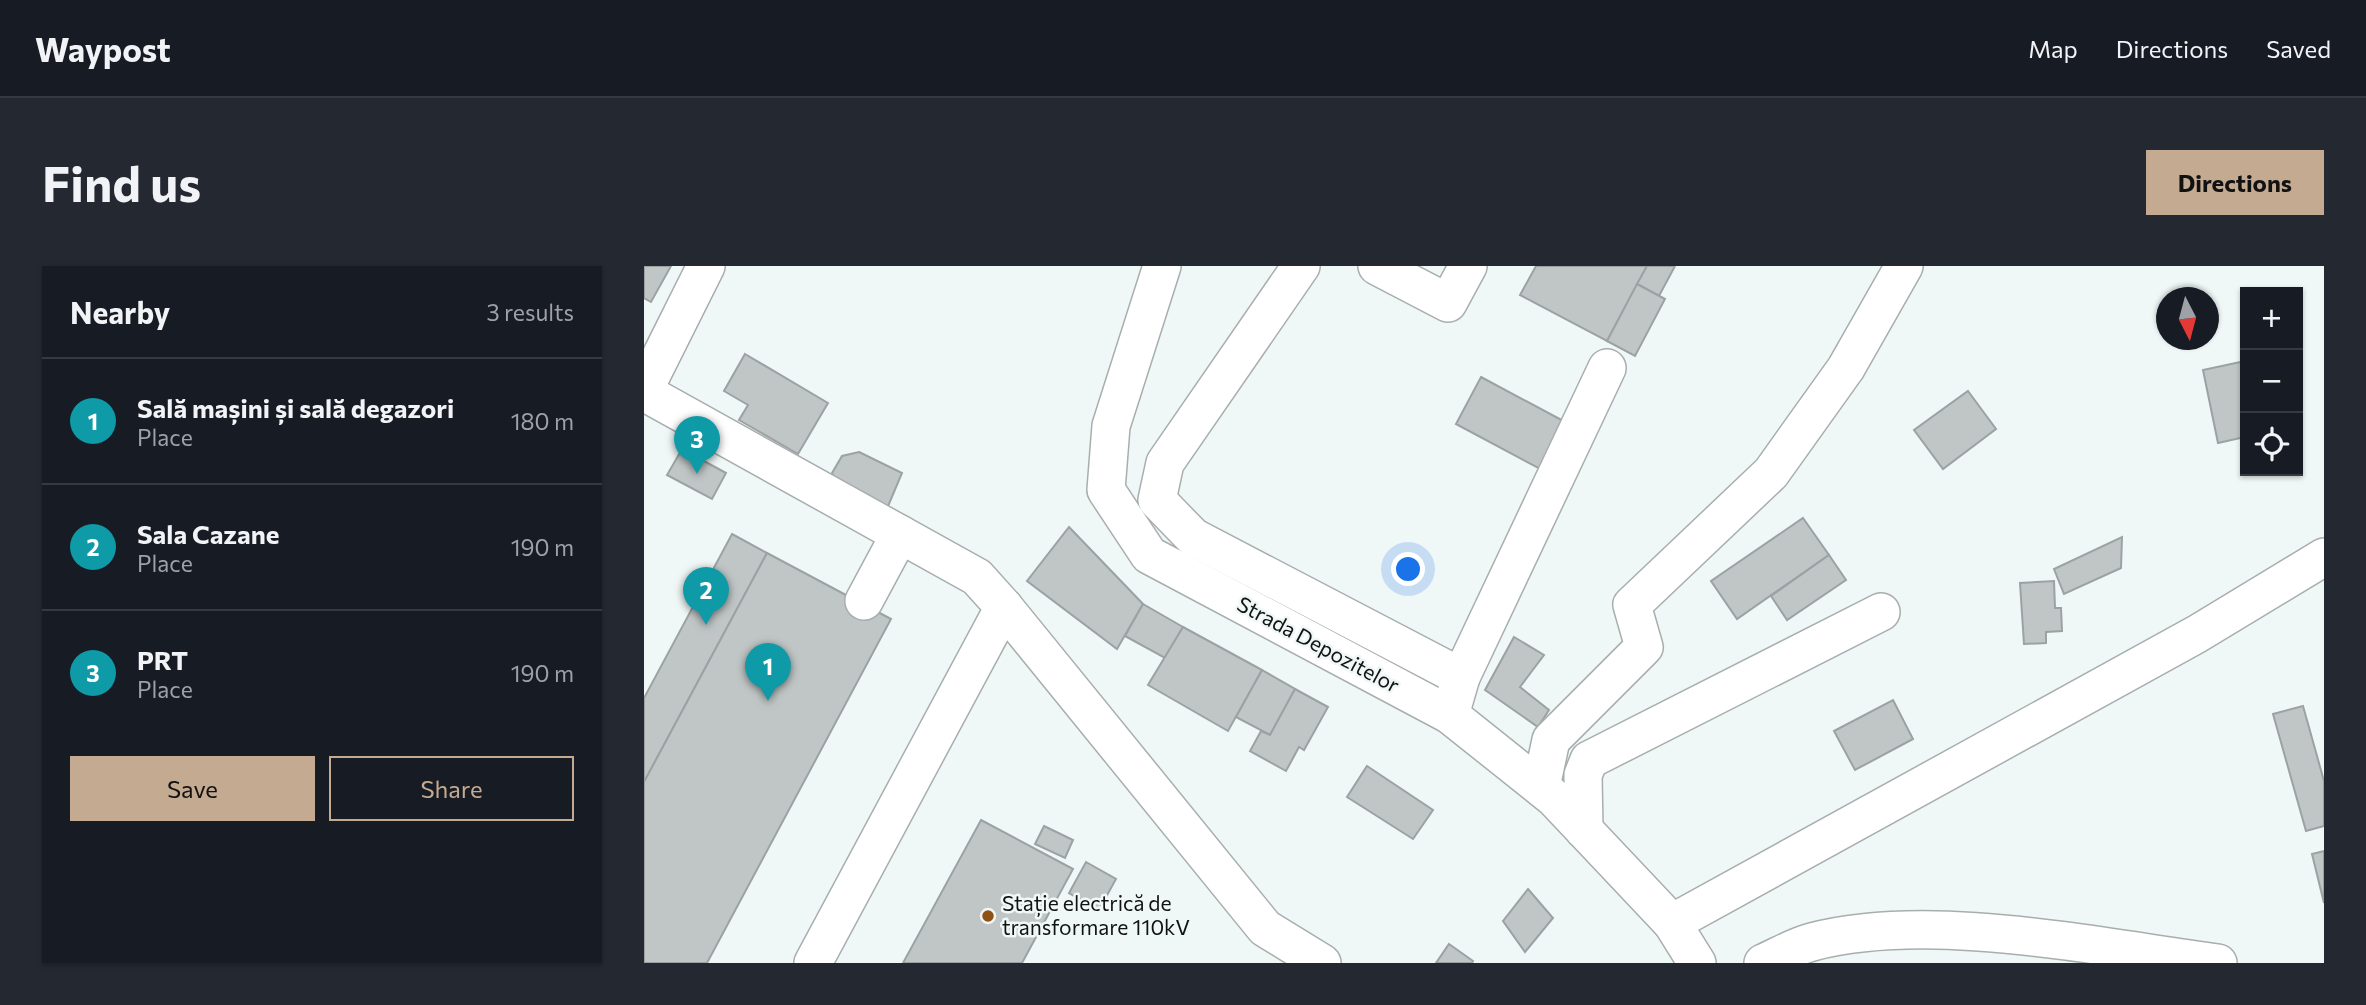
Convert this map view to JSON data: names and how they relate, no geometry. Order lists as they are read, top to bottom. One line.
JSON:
{"streets":{"street":["Strada Depozitelor"]},"places":["Stație electrică de transformare 110kV"],"north":"bottom","page":{"header":"Waypost","nav":["Map","Directions","Saved"],"buttons":["Directions",["Save","Share"]],"title":"Find us","heading":["Nearby","3 results"],"map_buttons":["+","−"],"list":[{"mark":"1","name":"Sală mașini și sală degazori","note":"Place","value":"180 m"},{"mark":"2","name":"Sala Cazane","note":"Place","value":"190 m"},{"mark":"3","name":"PRT","note":"Place","value":"190 m"}],"pins":["3","2","1"]}}
